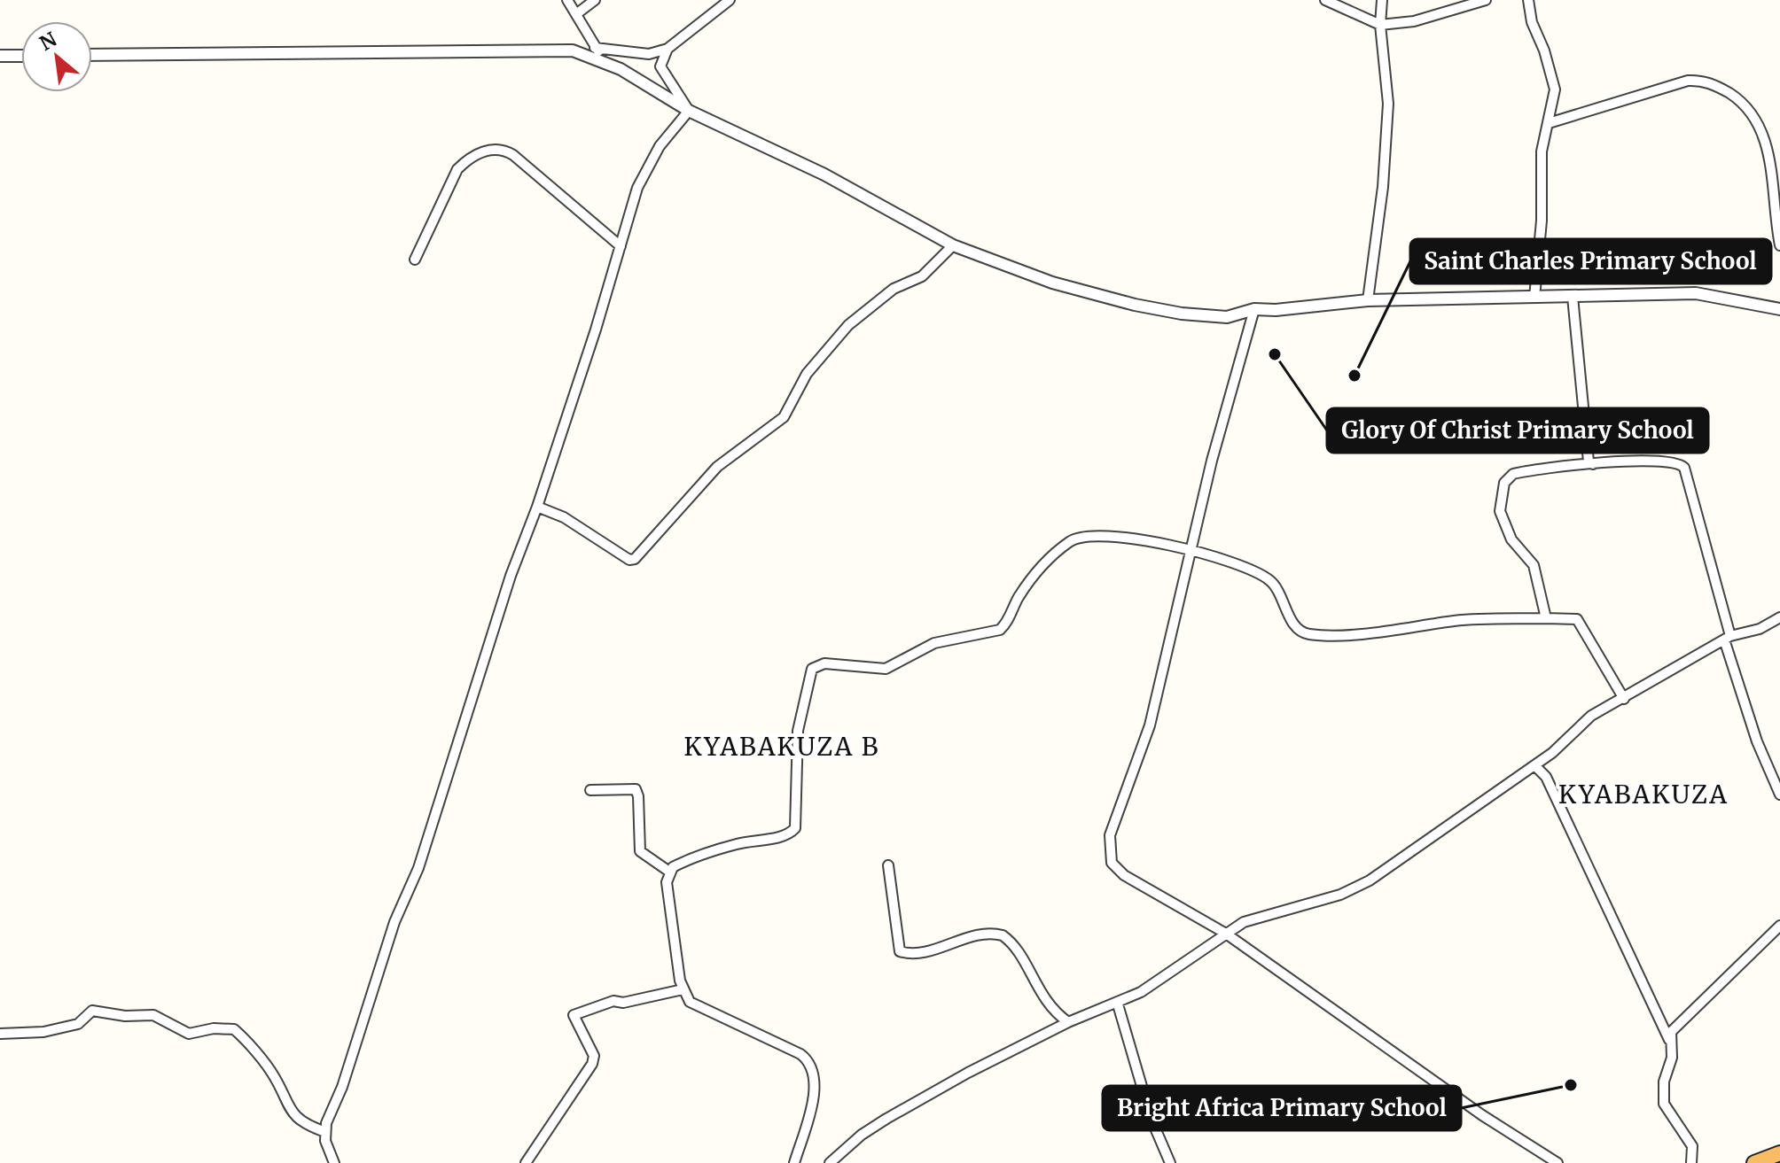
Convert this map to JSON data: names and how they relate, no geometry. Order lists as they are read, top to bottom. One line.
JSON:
{"districts":["KYABAKUZA B","KYABAKUZA"],"places":["Glory Of Christ Primary School","Saint Charles Primary School","Bright Africa Primary School"],"north":"top left"}
